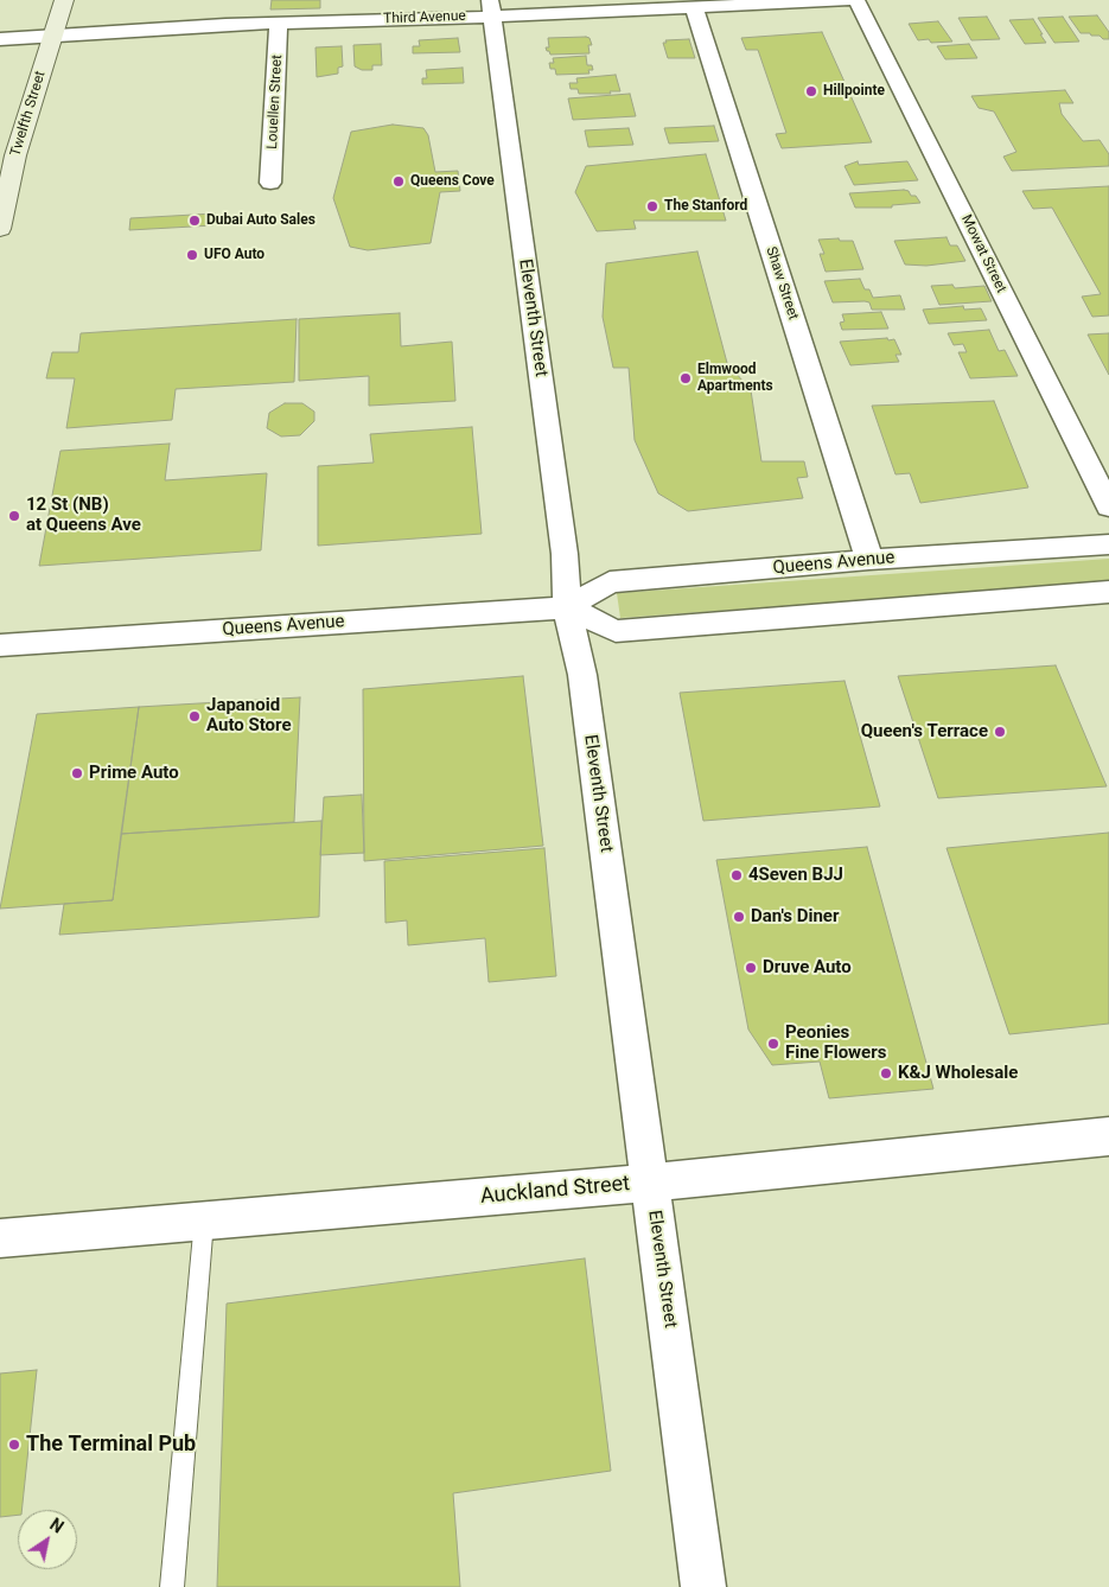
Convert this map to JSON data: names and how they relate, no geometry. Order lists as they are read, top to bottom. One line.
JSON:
{"streets":{"street":["Third Avenue","Louellen Street","Twelfth Street","Mowat Street","Shaw Street","Eleventh Street","Queens Avenue","Auckland Street"]},"crossings":[["Third Avenue","Louellen Street"],["Third Avenue","Twelfth Street"],["Third Avenue","Shaw Street"],["Third Avenue","Eleventh Street"],["Shaw Street","Queens Avenue"],["Eleventh Street","Queens Avenue"],["Eleventh Street","Auckland Street"]],"places":["Hillpointe","Queens Cove","The Stanford","Dubai Auto Sales","UFO Auto","Elmwood Apartments","12 St (NB) at Queens Ave","Japanoid Auto Store","Queen's Terrace","Prime Auto","4Seven BJJ","Dan's Diner","Druve Auto","Peonies Fine Flowers","K&J Wholesale","The Terminal Pub"],"north":"top right"}
